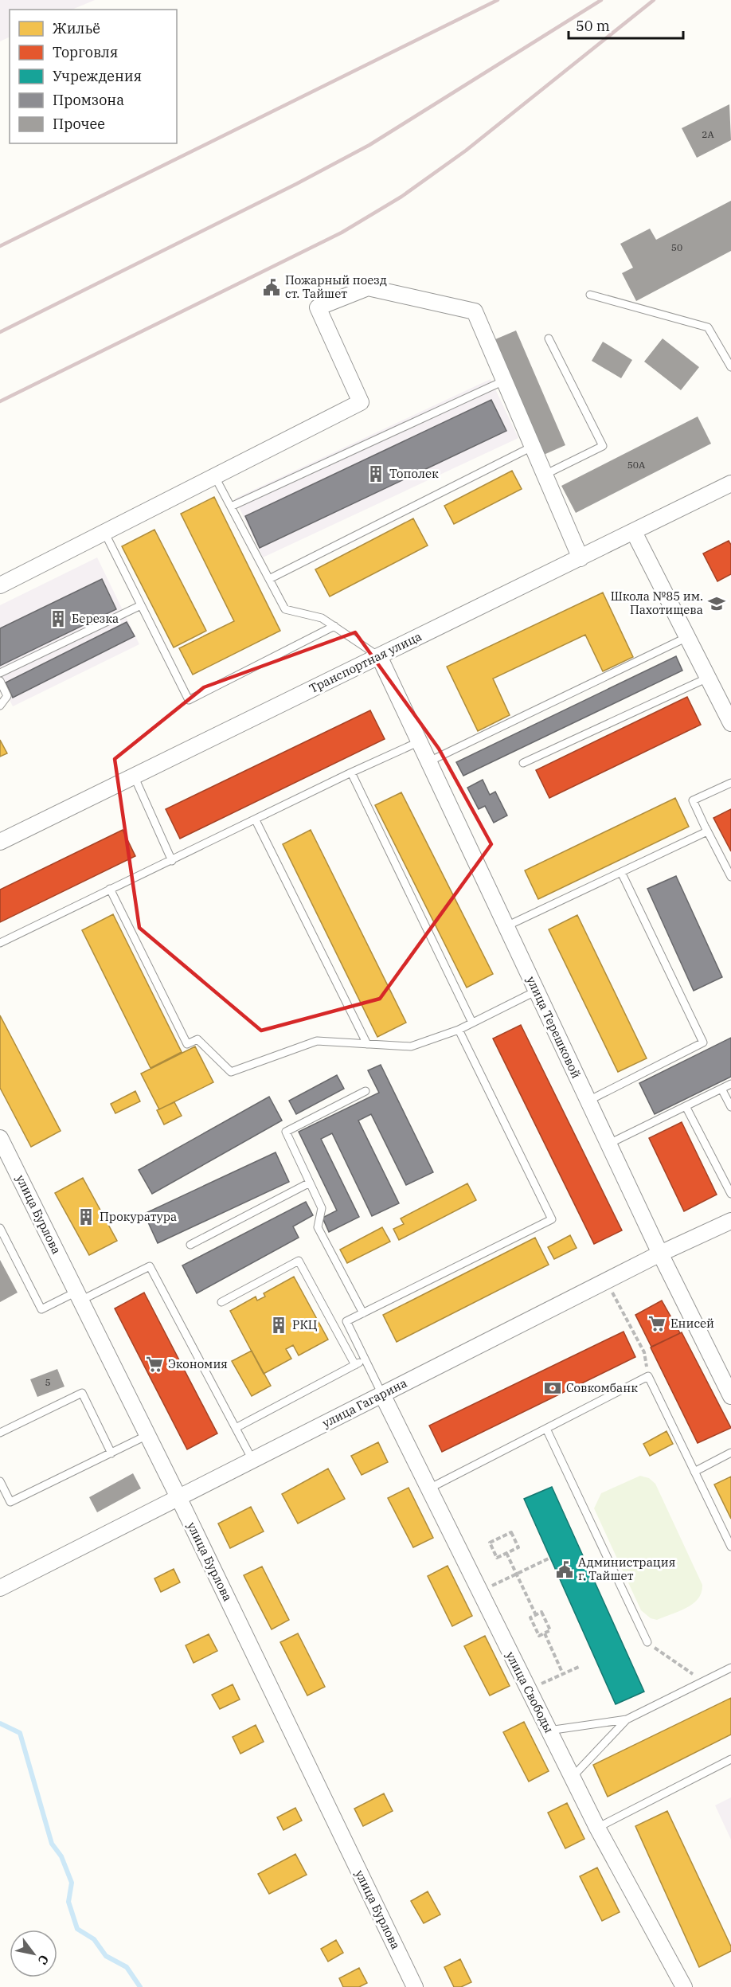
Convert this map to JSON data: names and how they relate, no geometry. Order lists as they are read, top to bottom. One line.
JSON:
{"streets":{"street":["Транспортная улица","улица Терешковой","улица Бурлова","улица Гагарина","улица Свободы"]},"crossings":[["Транспортная улица","улица Терешковой"],["улица Терешковой","улица Гагарина"],["улица Бурлова","улица Гагарина"],["улица Гагарина","улица Свободы"]],"places":{"public building":["Пожарный поезд ст. Тайшет","Администрация г. Тайшет"],"building":["Тополек","Березка","Прокуратура","РКЦ"],"school or university":["Школа №85 им. Пахотищева"],"supermarket":["Енисей","Экономия"],"bank":["Совкомбанк"]},"house_numbers":["2А","50","50А","5"],"legend":["Жильё","Торговля","Учреждения","Промзона","Прочее"],"scale_bar":"50 m","north":"bottom right"}
